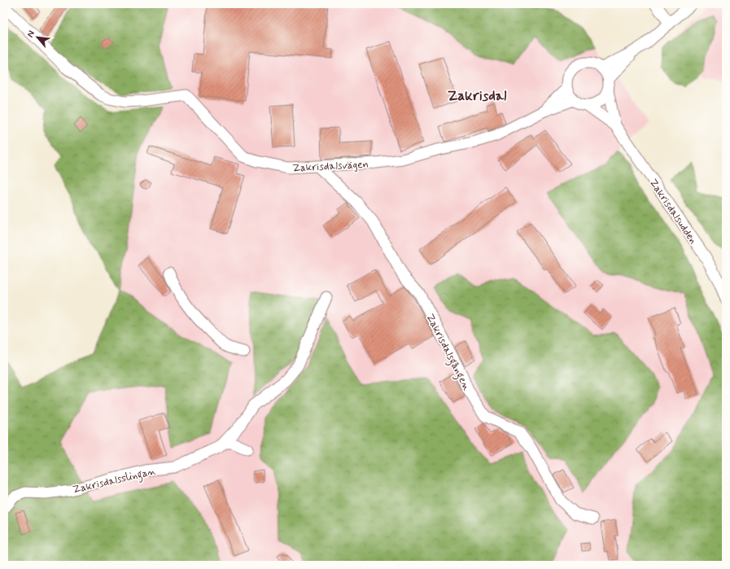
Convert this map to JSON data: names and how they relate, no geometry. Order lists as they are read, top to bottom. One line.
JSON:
{"streets":{"street":["Zakrisdalsvägen","Zakrisdalsudden","Zakrisdalsgången","Zakrisdalsslingan"]},"crossings":[["Zakrisdalsvägen","Zakrisdalsudden"],["Zakrisdalsvägen","Zakrisdalsgången"]],"districts":["Zakrisdal"],"north":"top left"}
